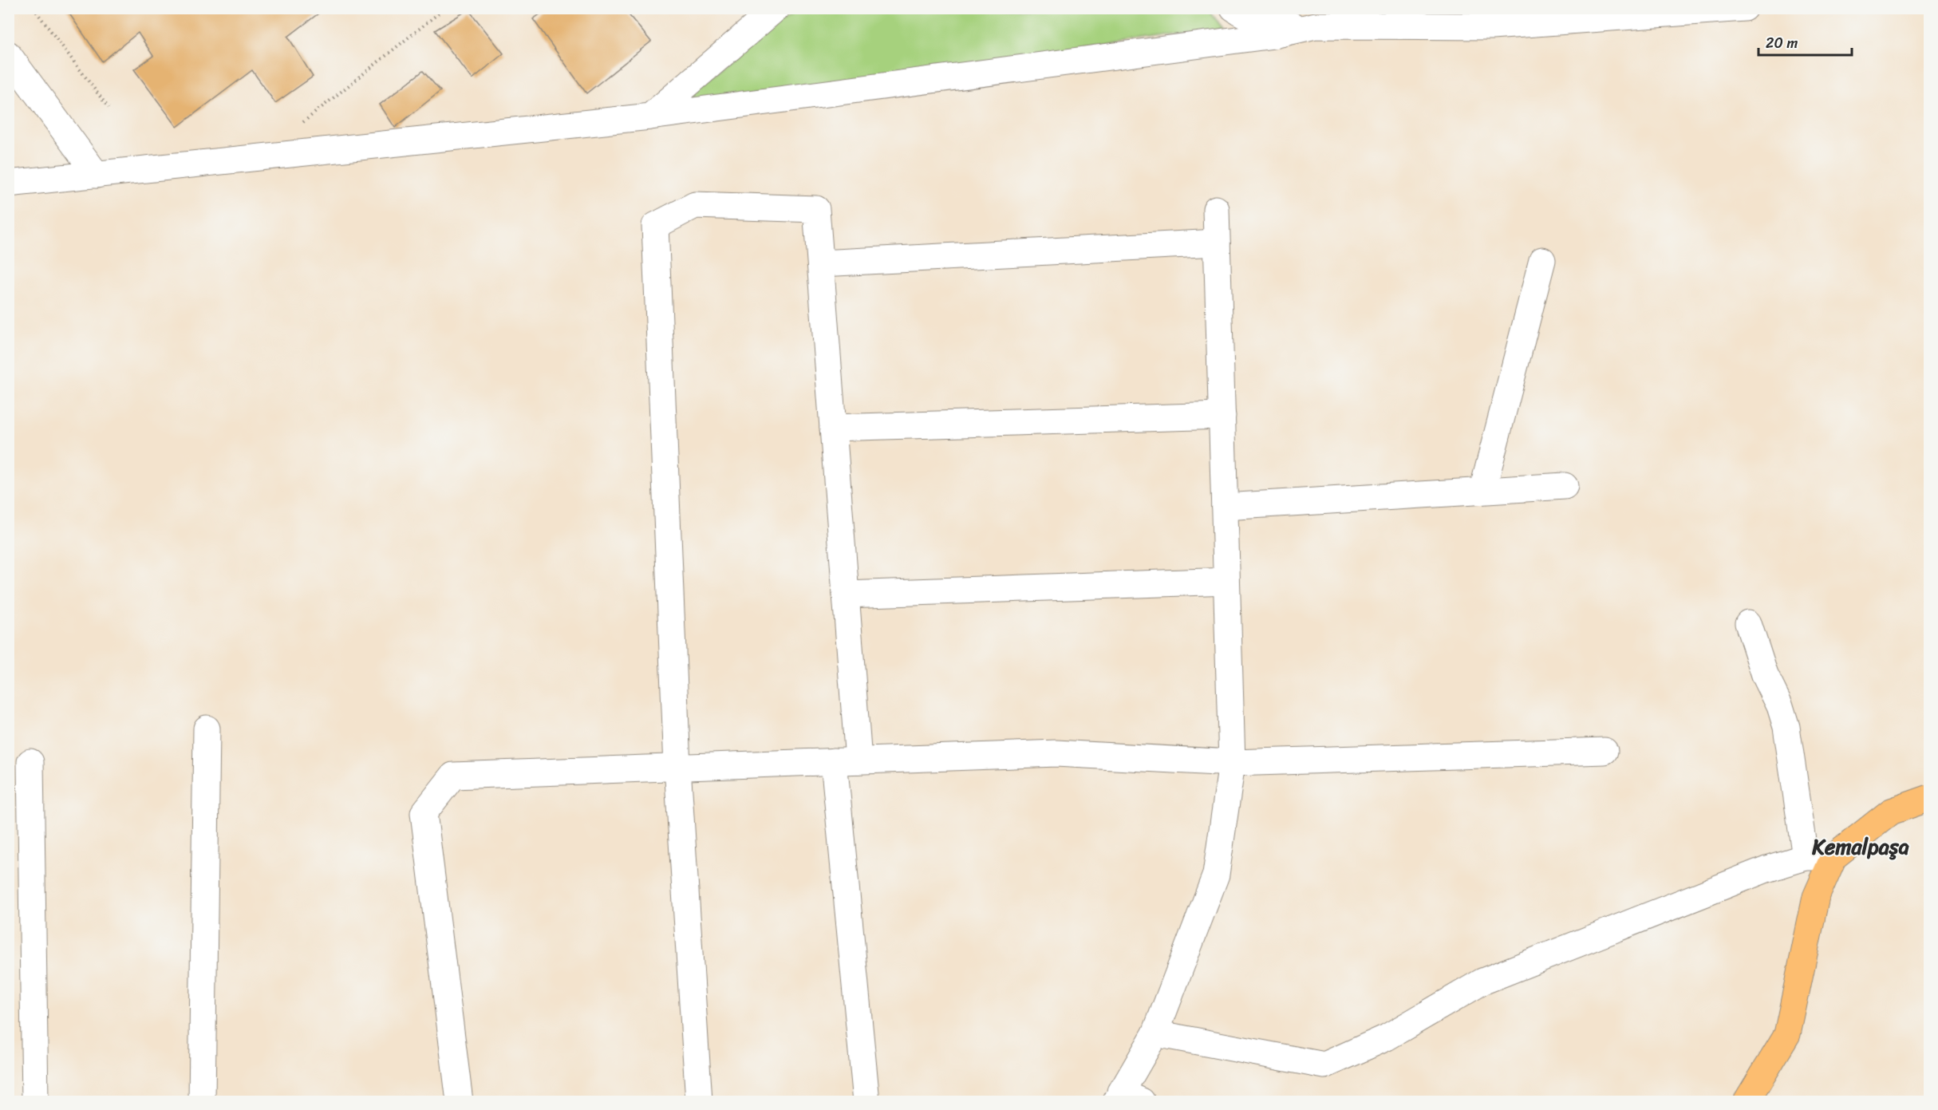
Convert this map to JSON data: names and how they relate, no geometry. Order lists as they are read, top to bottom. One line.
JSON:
{"districts":["Kemalpaşa"],"scale_bar":"20 m"}
